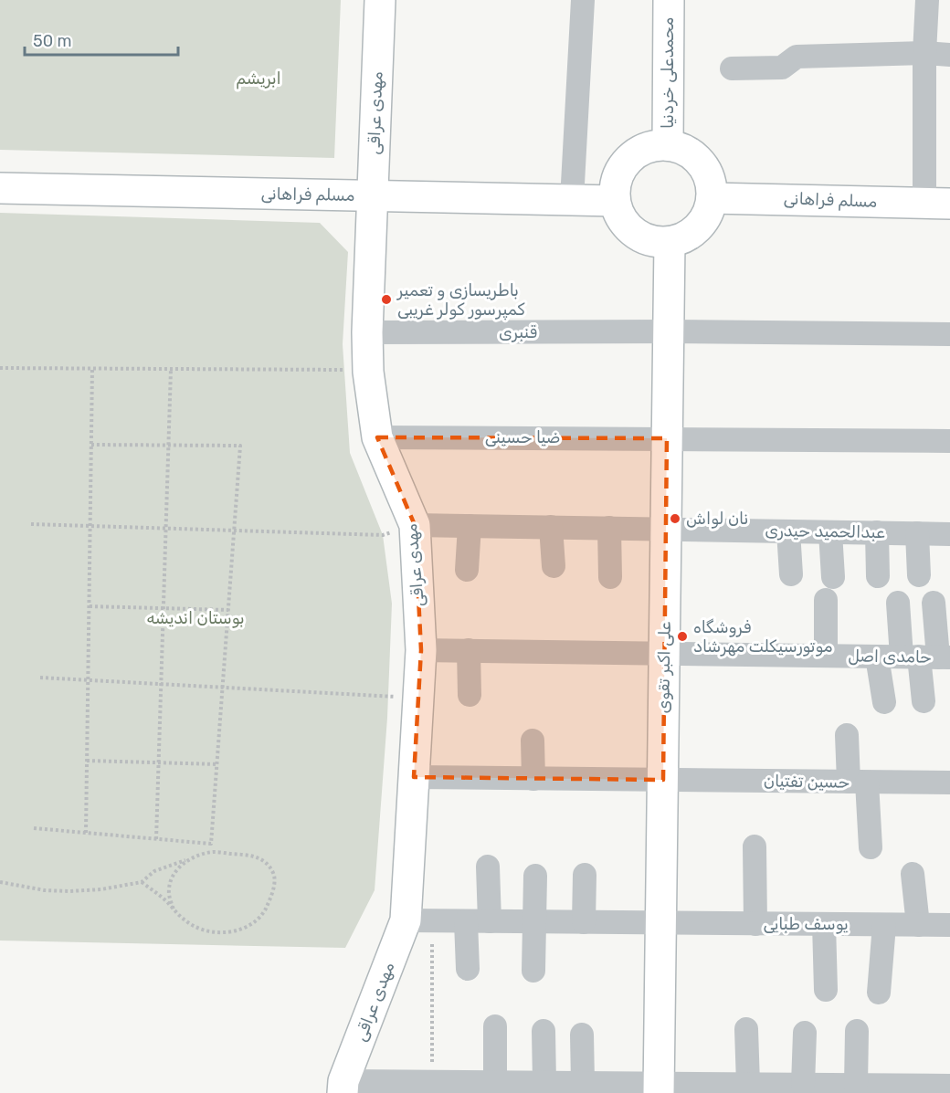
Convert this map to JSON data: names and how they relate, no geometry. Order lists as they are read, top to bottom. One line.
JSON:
{"streets":{"main road":["محمدعلی خردنیا","مهدی عراقی","مسلم فراهانی","علی اکبر تقوی"],"street":["قنبری","ضیا حسینی","عبدالحمید حیدری","حامدی اصل","حسین تفتیان","یوسف طبایی"]},"crossings":[["محمدعلی خردنیا","مسلم فراهانی"],["محمدعلی خردنیا","علی اکبر تقوی"],["مهدی عراقی","مسلم فراهانی"],["مهدی عراقی","قنبری"],["مهدی عراقی","ضیا حسینی"],["مهدی عراقی","عبدالحمید حیدری"],["مهدی عراقی","حامدی اصل"],["مهدی عراقی","حسین تفتیان"],["مهدی عراقی","یوسف طبایی"],["مسلم فراهانی","علی اکبر تقوی"],["قنبری","علی اکبر تقوی"],["ضیا حسینی","علی اکبر تقوی"],["عبدالحمید حیدری","علی اکبر تقوی"],["حامدی اصل","علی اکبر تقوی"],["علی اکبر تقوی","حسین تفتیان"],["علی اکبر تقوی","یوسف طبایی"]],"parks":["ابریشم","بوستان اندیشه"],"places":["باطریسازی و تعمیر کمپرسور کولر غریبی","نان لواش","فروشگاه موتورسیکلت مهرشاد"],"scale_bar":"50 m"}
